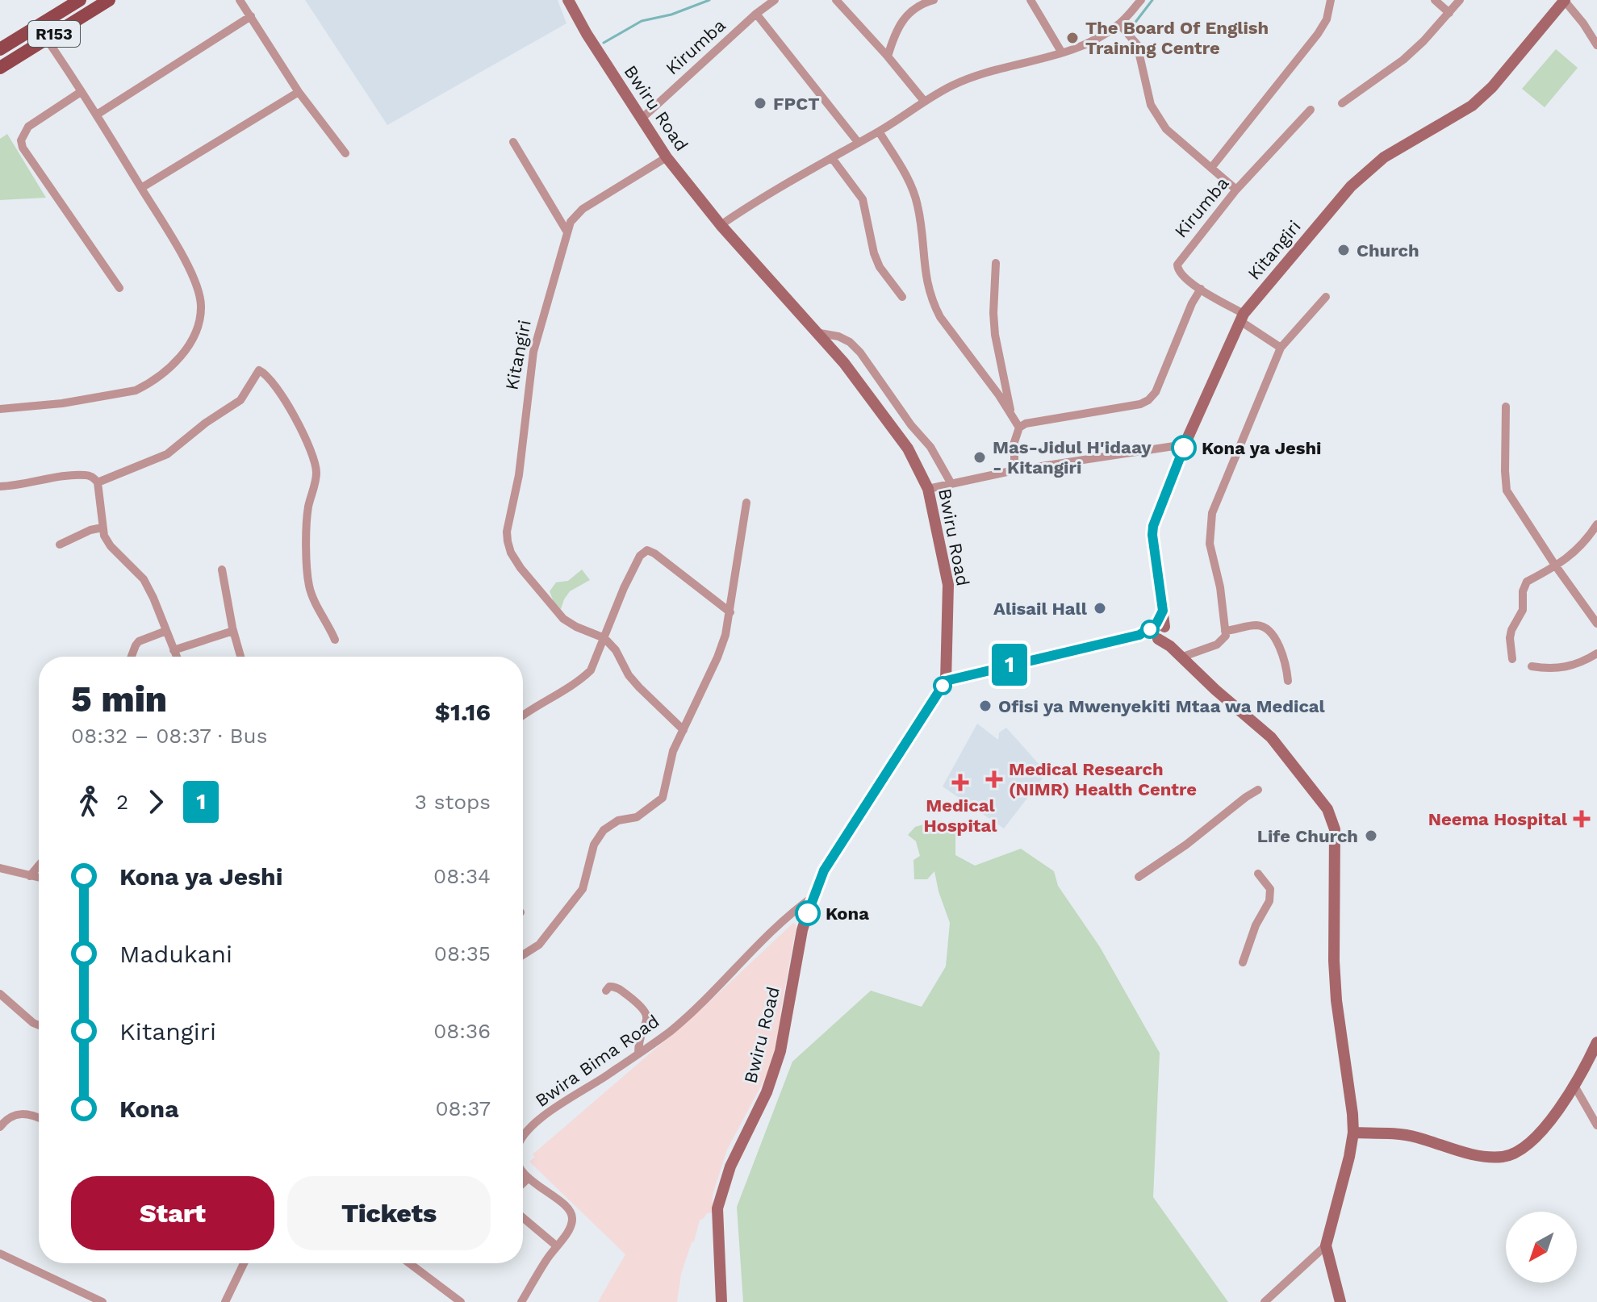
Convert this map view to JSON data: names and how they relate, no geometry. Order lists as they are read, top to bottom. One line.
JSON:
{"streets":{"main road":["R153","Bwiru Road","Kitangiri"],"street":["Kirumba","Bwira Bima Road"]},"crossings":[["Kirumba","Bwiru Road"],["Kirumba","Kitangiri"],["Bwiru Road","Kitangiri"],["Bwiru Road","Bwira Bima Road"]],"places":{"other":["The Board Of English Training Centre","FPCT","Church","Kona ya Jeshi","Mas-Jidul H'idaay - Kitangiri","Alisail Hall","Ofisi ya Mwenyekiti Mtaa wa Medical","Life Church","Kona"],"health":["Medical Research (NIMR) Health Centre","Medical Hospital","Neema Hospital"]},"lines":["bus line 1"],"north":"bottom left","page":{"on_map":"1","heading":["5 min","08:32 – 08:37 · Bus","$1.16"],"legs":["2","1","3 stops"],"list":[{"name":"Kona ya Jeshi","value":"08:34"},{"name":"Madukani","value":"08:35"},{"name":"Kitangiri","value":"08:36"},{"name":"Kona","value":"08:37"}],"buttons":["Start","Tickets"]}}
